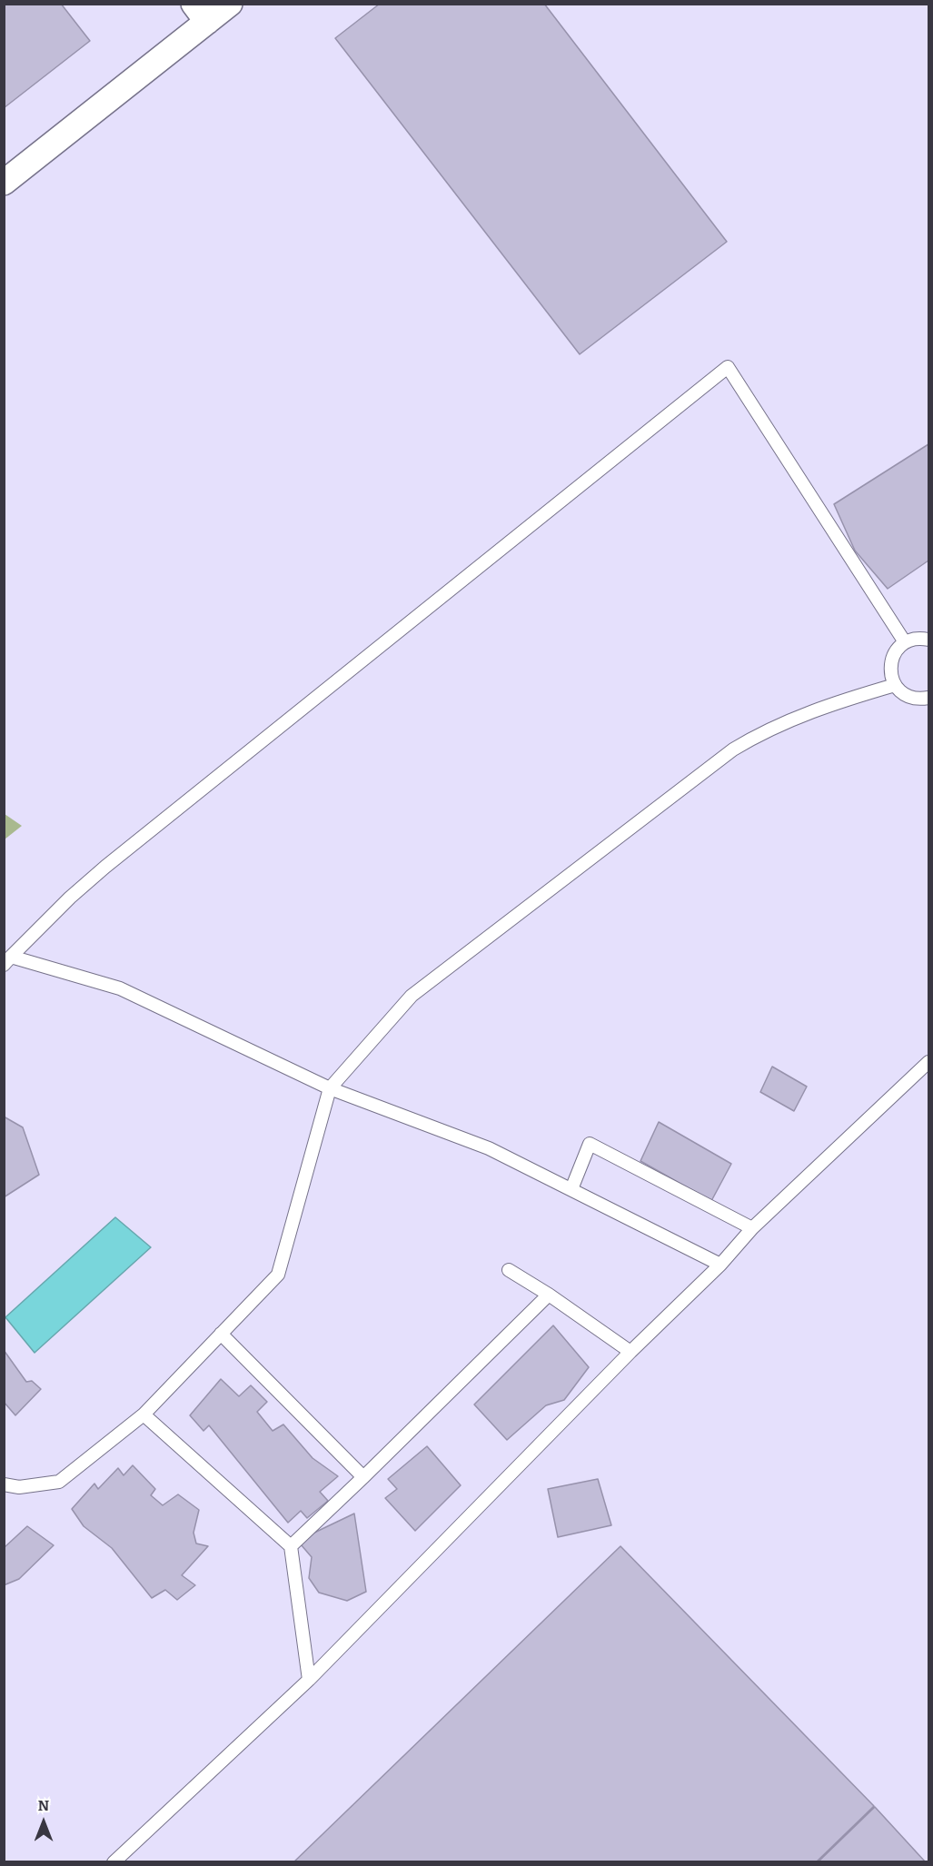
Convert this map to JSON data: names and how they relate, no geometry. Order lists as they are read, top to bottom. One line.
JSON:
{"north":"top"}
